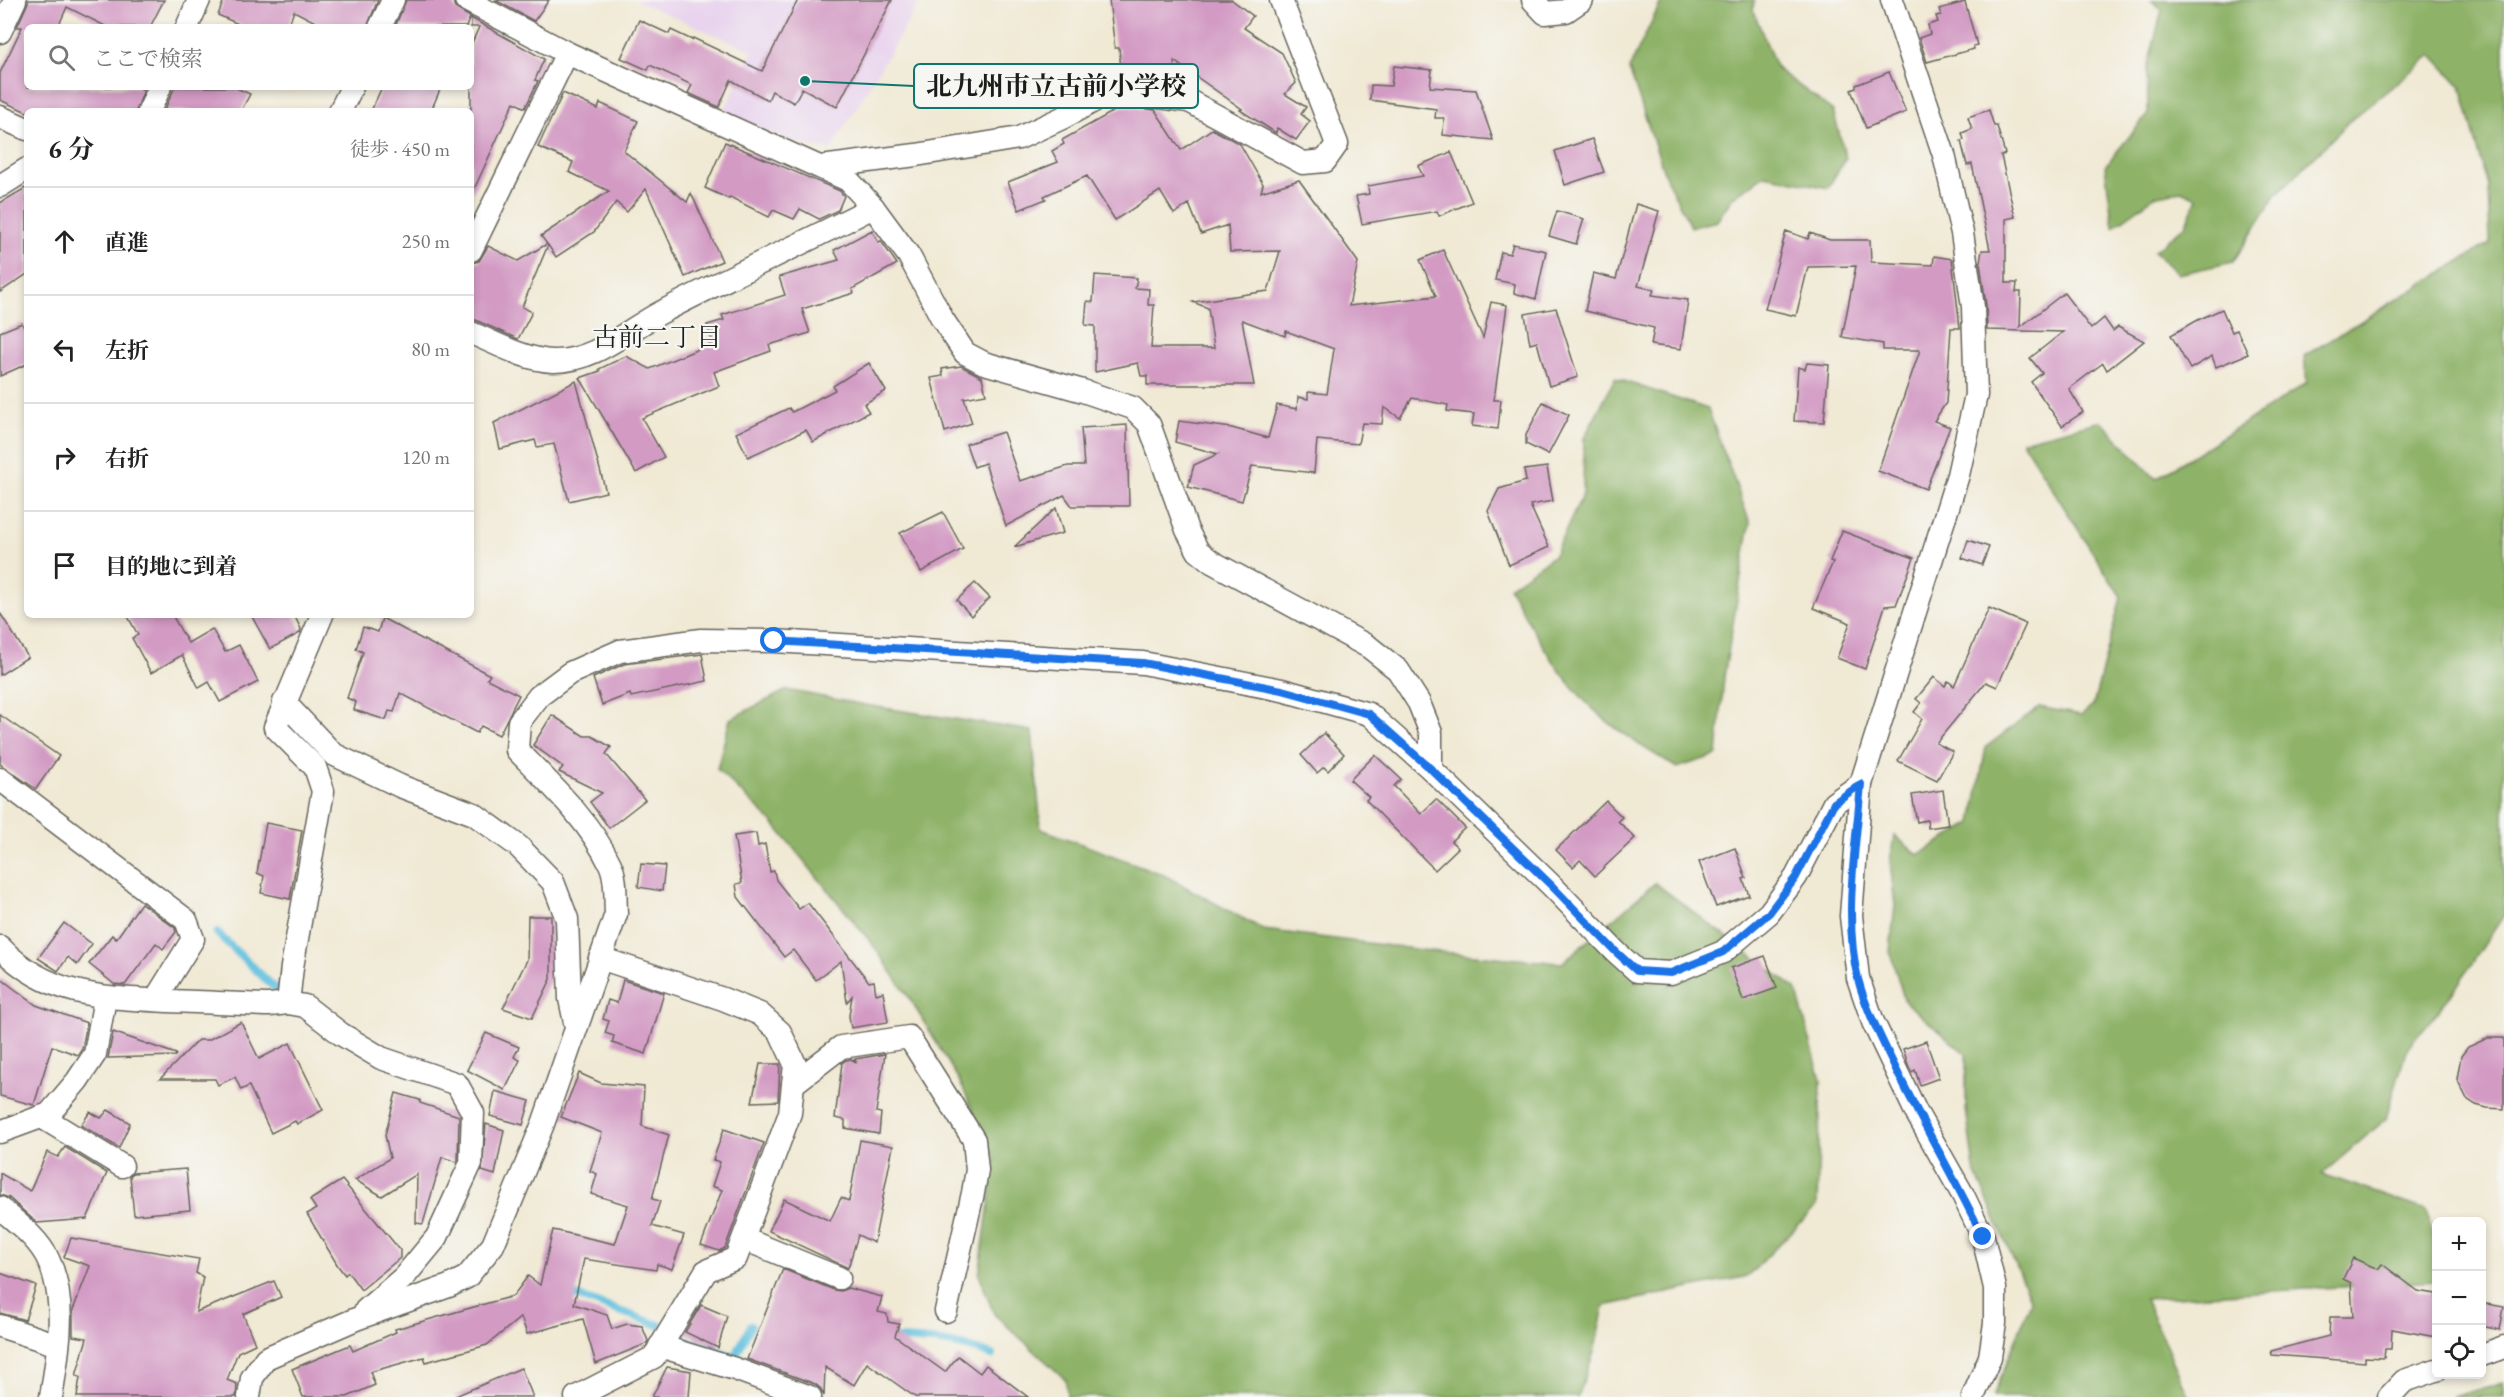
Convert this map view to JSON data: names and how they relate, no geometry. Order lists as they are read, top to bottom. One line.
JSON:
{"districts":["古前二丁目"],"places":["北九州市立古前小学校"],"page":{"search":"ここで検索","heading":["6 分","徒歩 · 450 m"],"list":[["直進","250 m"],["左折","80 m"],["右折","120 m"],"目的地に到着"],"map_buttons":["+","−"]}}
